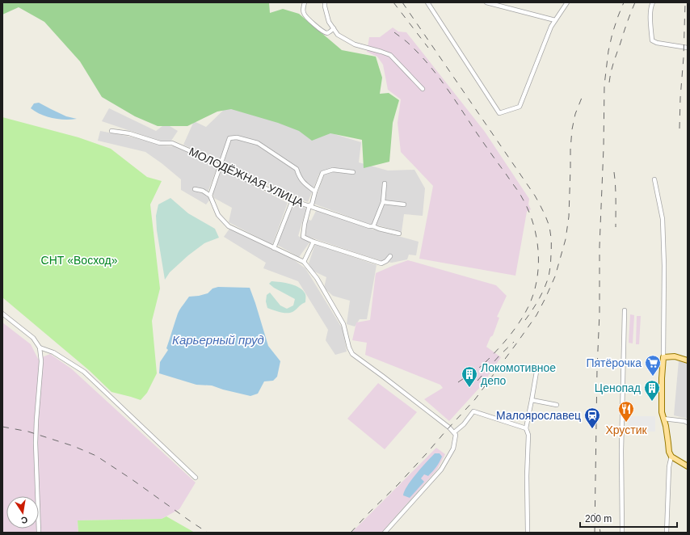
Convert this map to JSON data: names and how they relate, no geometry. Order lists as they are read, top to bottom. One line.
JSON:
{"streets":{"street":["МОЛОДЁЖНАЯ УЛИЦА"]},"water":["Карьерный пруд"],"parks":["СНТ «Восход»"],"places":{"supermarket":["Пятёрочка"],"building":["Локомотивное депо","Ценопад"],"restaurant":["Хрустик"],"station":["Малоярославец"]},"scale_bar":"200 m","north":"bottom"}
